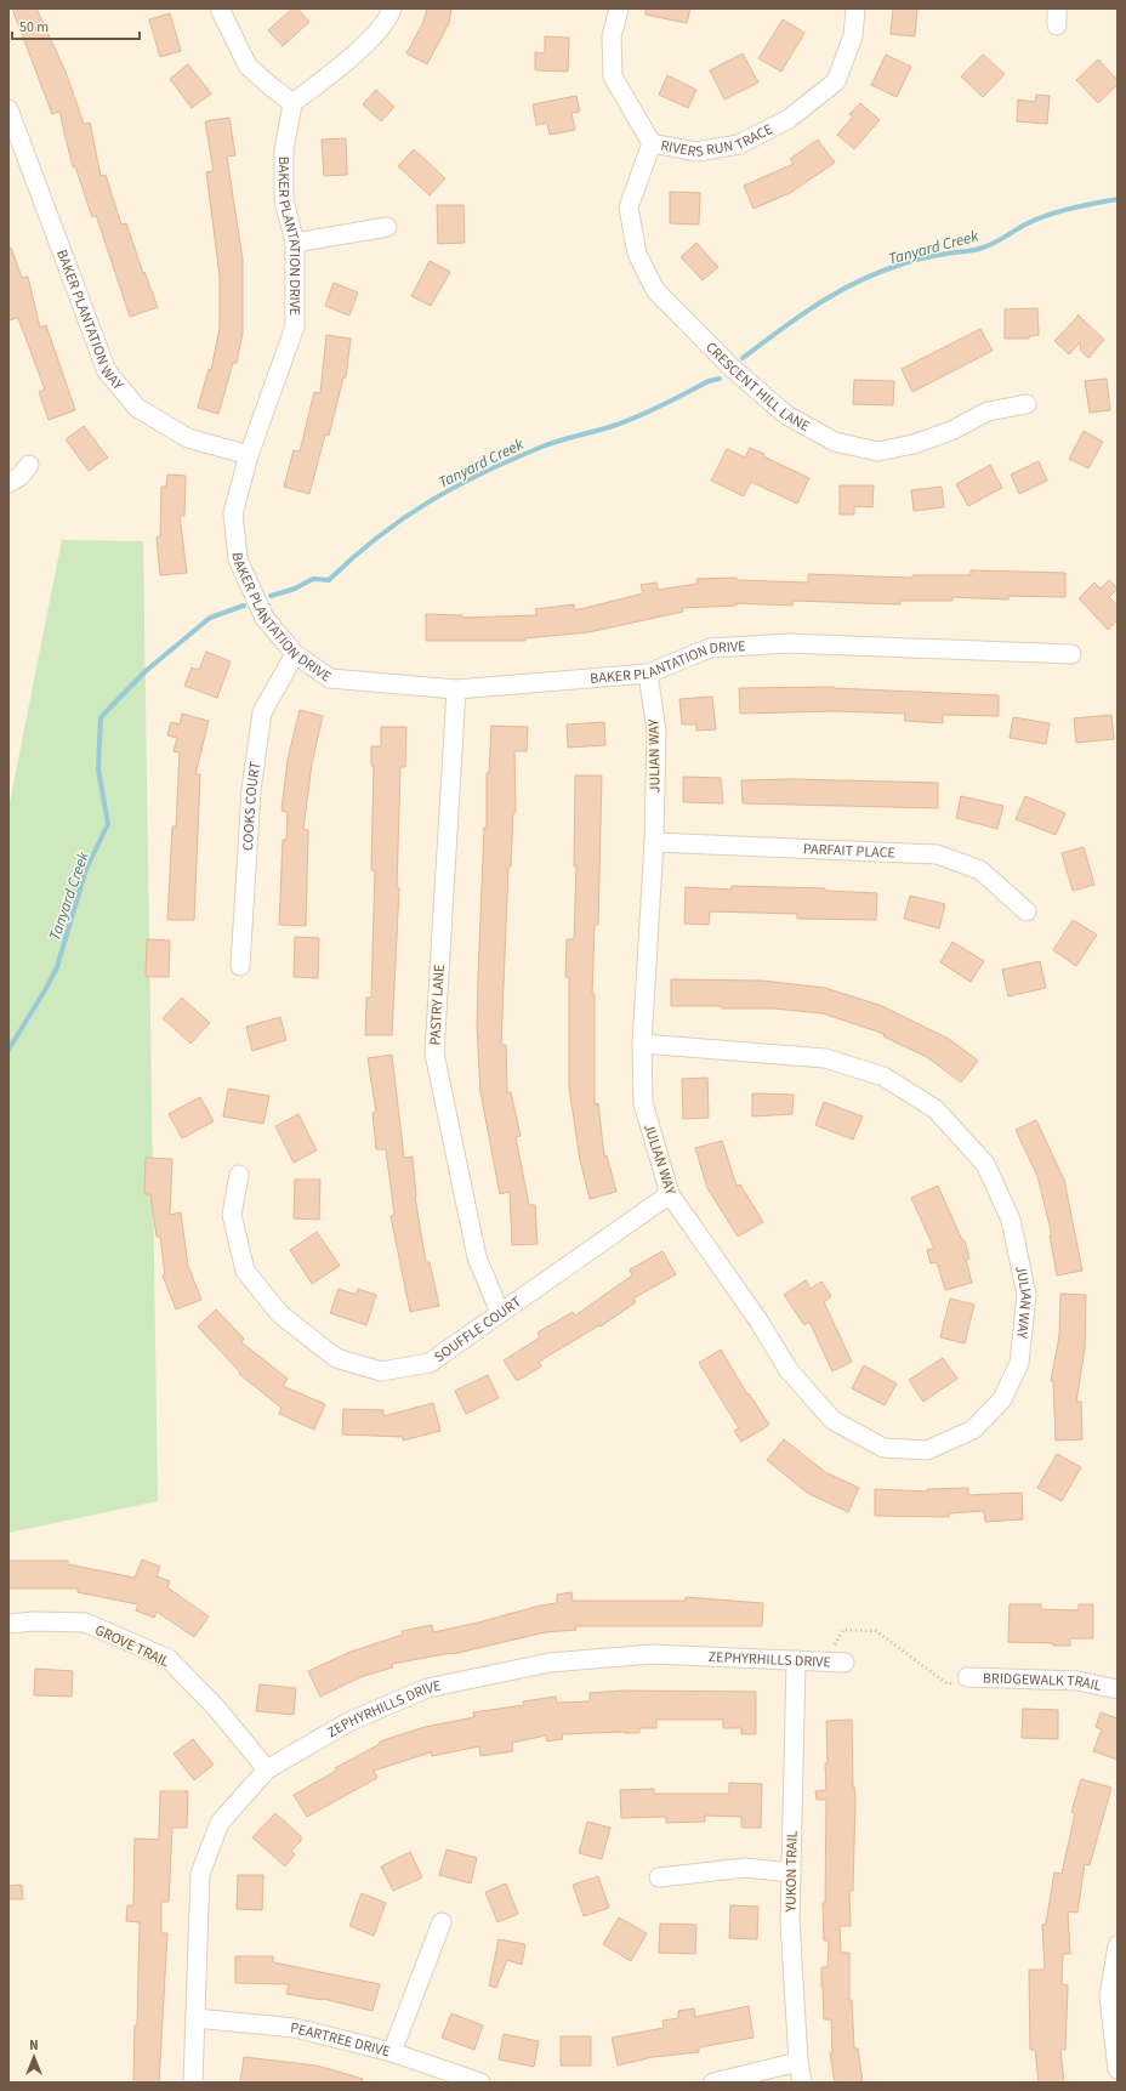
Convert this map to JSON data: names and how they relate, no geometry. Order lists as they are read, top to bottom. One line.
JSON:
{"streets":{"street":["RIVERS RUN TRACE","BAKER PLANTATION DRIVE","BAKER PLANTATION WAY","CRESCENT HILL LANE","JULIAN WAY","COOKS COURT","PARFAIT PLACE","PASTRY LANE","SOUFFLE COURT","GROVE TRAIL","ZEPHYRHILLS DRIVE","BRIDGEWALK TRAIL","YUKON TRAIL","PEARTREE DRIVE"]},"crossings":[["RIVERS RUN TRACE","CRESCENT HILL LANE"],["BAKER PLANTATION DRIVE","BAKER PLANTATION WAY"],["BAKER PLANTATION DRIVE","JULIAN WAY"],["BAKER PLANTATION DRIVE","COOKS COURT"],["BAKER PLANTATION DRIVE","PASTRY LANE"],["JULIAN WAY","PARFAIT PLACE"],["JULIAN WAY","SOUFFLE COURT"],["PASTRY LANE","SOUFFLE COURT"],["GROVE TRAIL","ZEPHYRHILLS DRIVE"],["ZEPHYRHILLS DRIVE","YUKON TRAIL"],["ZEPHYRHILLS DRIVE","PEARTREE DRIVE"]],"water":["Tanyard Creek"],"scale_bar":"50 m","north":"top"}
